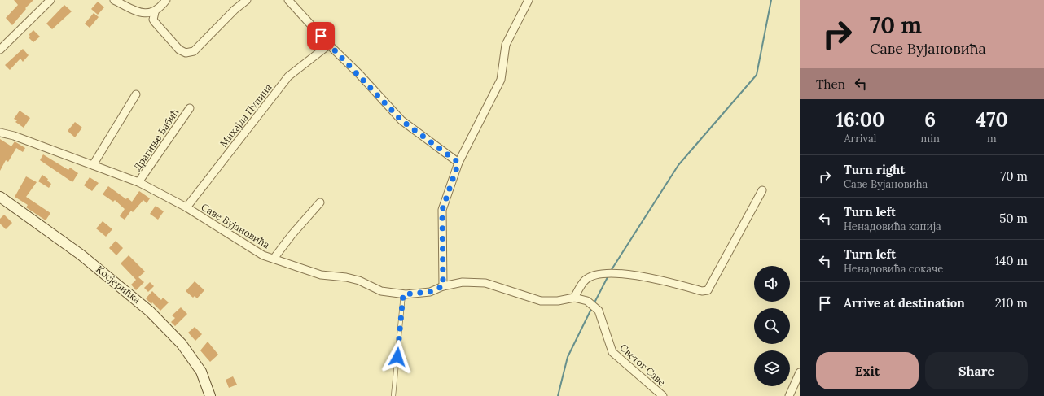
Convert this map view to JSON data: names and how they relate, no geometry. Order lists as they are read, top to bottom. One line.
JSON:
{"streets":{"street":["Михајла Пупина","Драгиње Бабић","Саве Вујановића","Косјерићка","Светог Саве"]},"crossings":[["Михајла Пупина","Саве Вујановића"],["Драгиње Бабић","Саве Вујановића"],["Саве Вујановића","Светог Саве"]],"page":{"turn":["70 m","Саве Вујановића"],"then":"Then","eta":["16:00","Arrival","6","min","470","m"],"list":[{"name":"Turn right","note":"Саве Вујановића","value":"70 m"},{"name":"Turn left","note":"Ненадовића капија","value":"50 m"},{"name":"Turn left","note":"Ненадовића сокаче","value":"140 m"},{"name":"Arrive at destination","value":"210 m"}],"buttons":["Exit","Share"]}}
